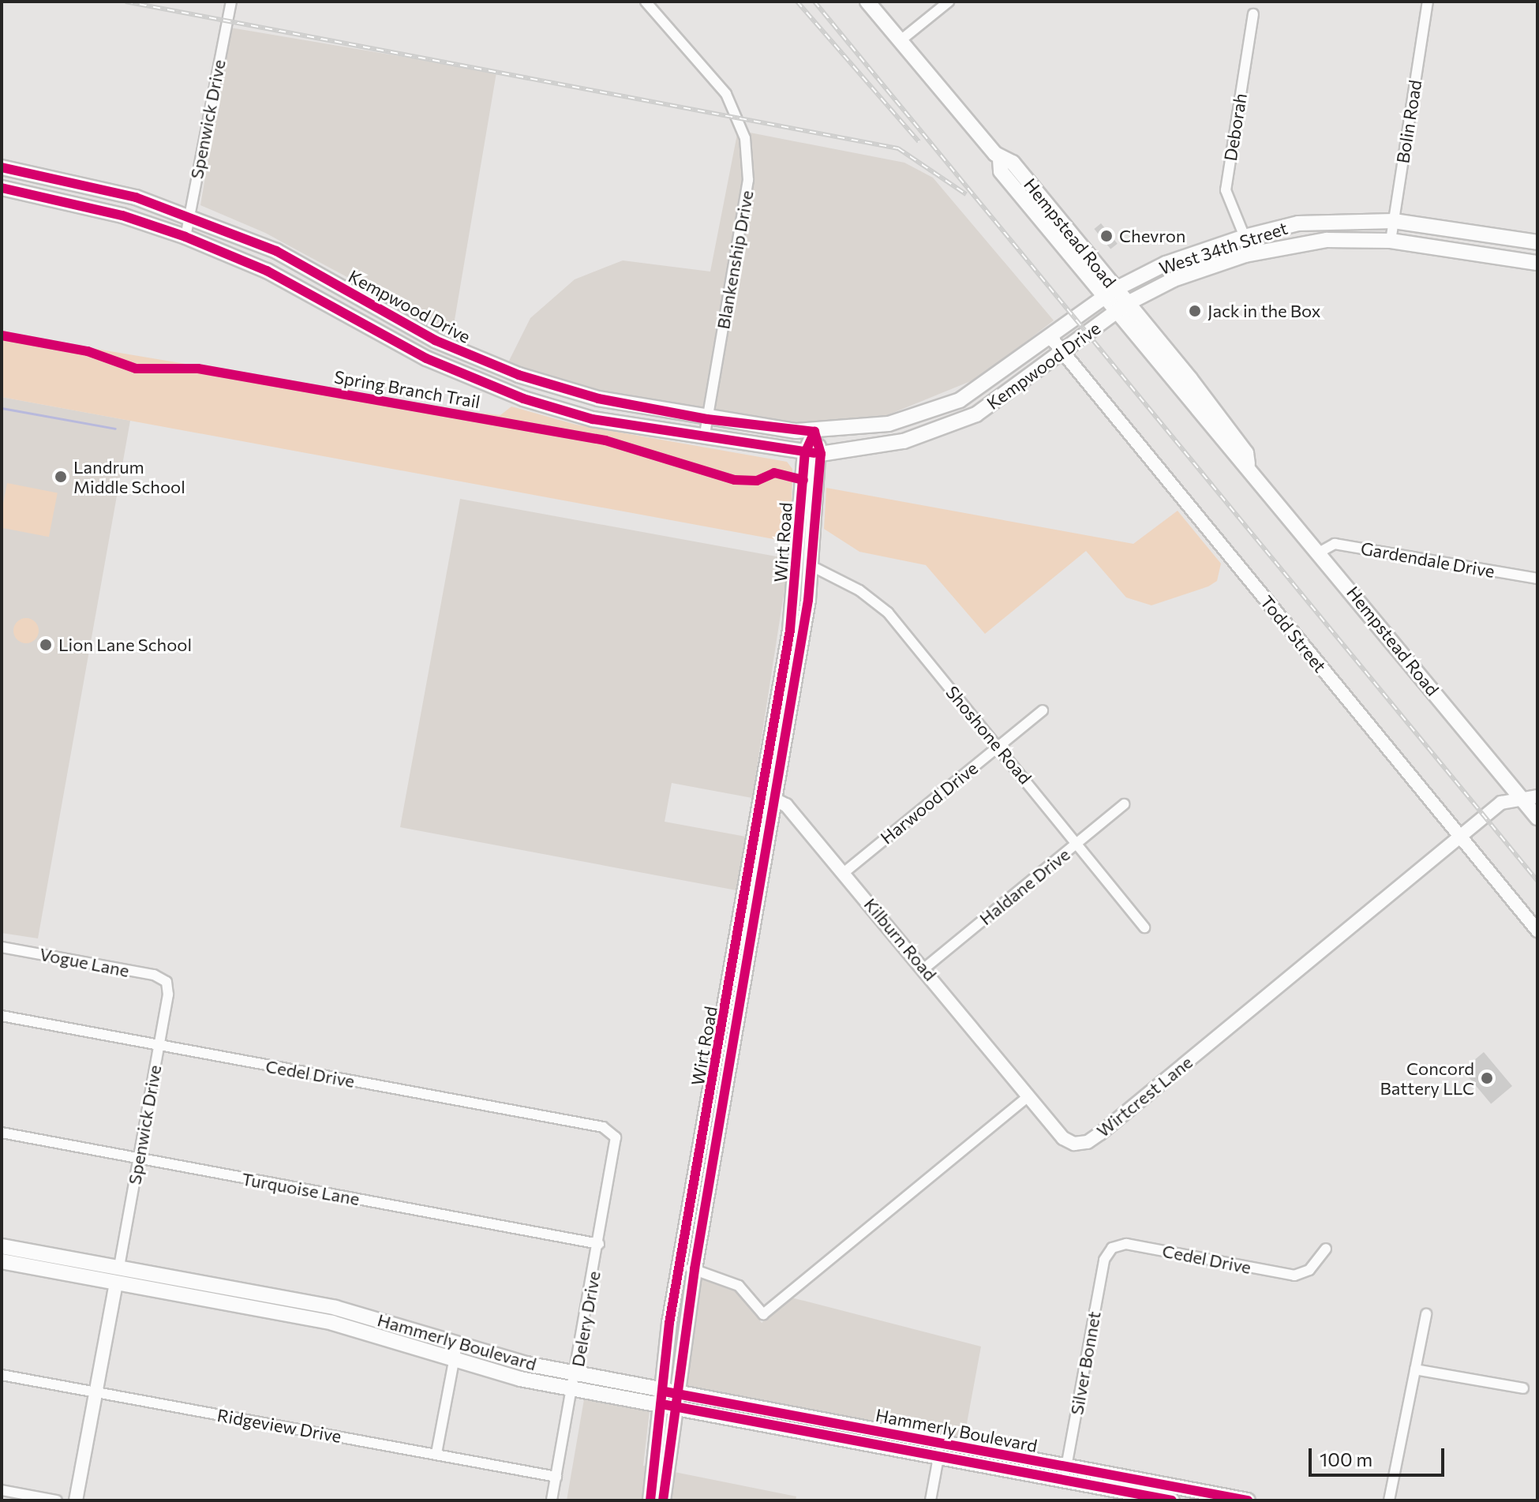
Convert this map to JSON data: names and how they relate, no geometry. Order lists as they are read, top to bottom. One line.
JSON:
{"streets":{"main road":["Hempstead Road","West 34th Street","Kempwood Drive","Wirt Road","Hammerly Boulevard"],"street":["Spenwick Drive","Bolin Road","Deborah","Blankenship Drive","Gardendale Drive","Todd Street","Shoshone Road","Harwood Drive","Haldane Drive","Kilburn Road","Vogue Lane","Cedel Drive","Wirtcrest Lane","Turquoise Lane","Delery Drive","Silver Bonnet","Ridgeview Drive"],"cycle path":["Spring Branch Trail"]},"crossings":[["Spenwick Drive","Kempwood Drive"],["Spenwick Drive","Vogue Lane"],["Spenwick Drive","Cedel Drive"],["Spenwick Drive","Turquoise Lane"],["Spenwick Drive","Hammerly Boulevard"],["Bolin Road","West 34th Street"],["Deborah","West 34th Street"],["Hempstead Road","West 34th Street"],["Hempstead Road","Kempwood Drive"],["Hempstead Road","Gardendale Drive"],["Hempstead Road","Wirtcrest Lane"],["West 34th Street","Kempwood Drive"],["Blankenship Drive","Kempwood Drive"],["Kempwood Drive","Wirt Road"],["Kempwood Drive","Todd Street"],["Wirt Road","Shoshone Road"],["Wirt Road","Kilburn Road"],["Wirt Road","Hammerly Boulevard"],["Todd Street","Wirtcrest Lane"],["Shoshone Road","Harwood Drive"],["Shoshone Road","Haldane Drive"],["Harwood Drive","Kilburn Road"],["Haldane Drive","Kilburn Road"],["Kilburn Road","Wirtcrest Lane"],["Cedel Drive","Delery Drive"],["Cedel Drive","Silver Bonnet"],["Turquoise Lane","Delery Drive"],["Delery Drive","Hammerly Boulevard"],["Delery Drive","Ridgeview Drive"],["Hammerly Boulevard","Silver Bonnet"]],"places":["Chevron","Jack in the Box","Landrum Middle School","Lion Lane School","Concord Battery LLC"],"scale_bar":"100 m"}
